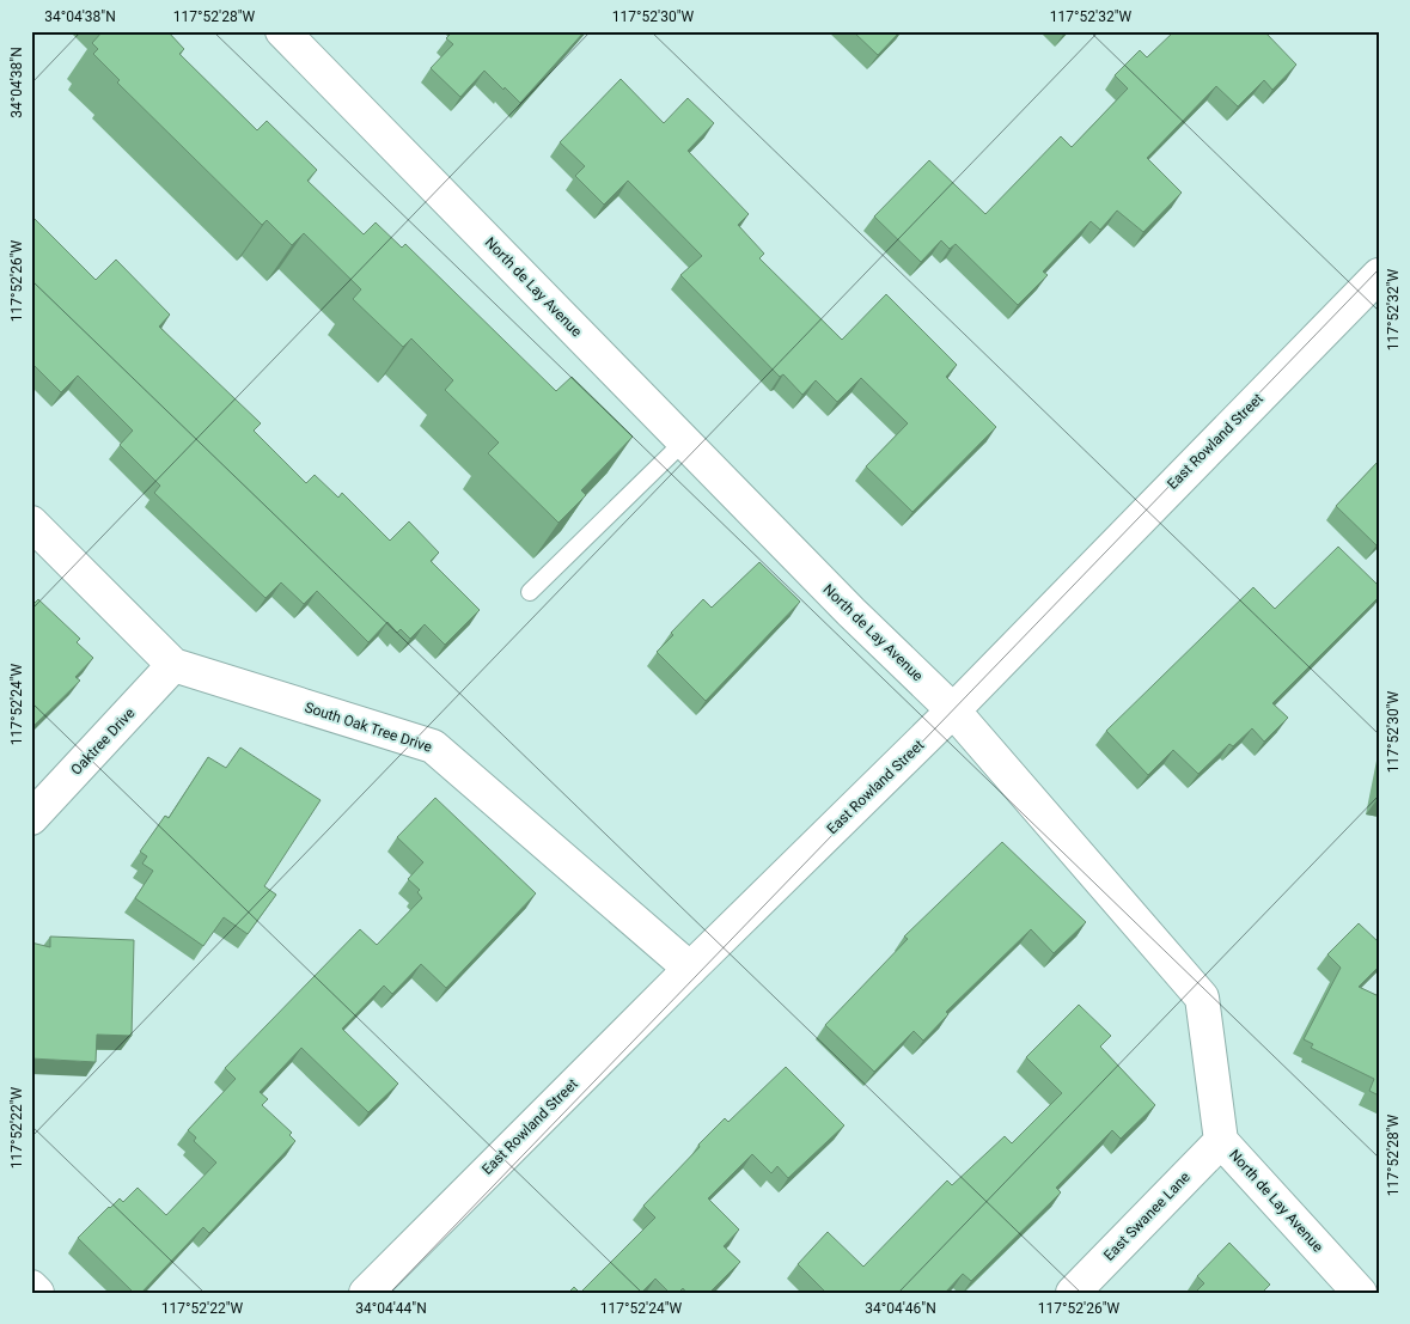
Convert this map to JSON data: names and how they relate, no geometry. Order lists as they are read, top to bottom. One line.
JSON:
{"streets":{"street":["North de Lay Avenue","East Rowland Street","South Oak Tree Drive","Oaktree Drive","East Swanee Lane"]},"crossings":[["North de Lay Avenue","East Rowland Street"],["North de Lay Avenue","East Swanee Lane"],["East Rowland Street","South Oak Tree Drive"],["South Oak Tree Drive","Oaktree Drive"]],"coordinates":["34°04'38\"N","117°52'28\"W","117°52'30\"W","117°52'32\"W","117°52'26\"W","117°52'24\"W","117°52'22\"W","34°04'44\"N","34°04'46\"N"]}
